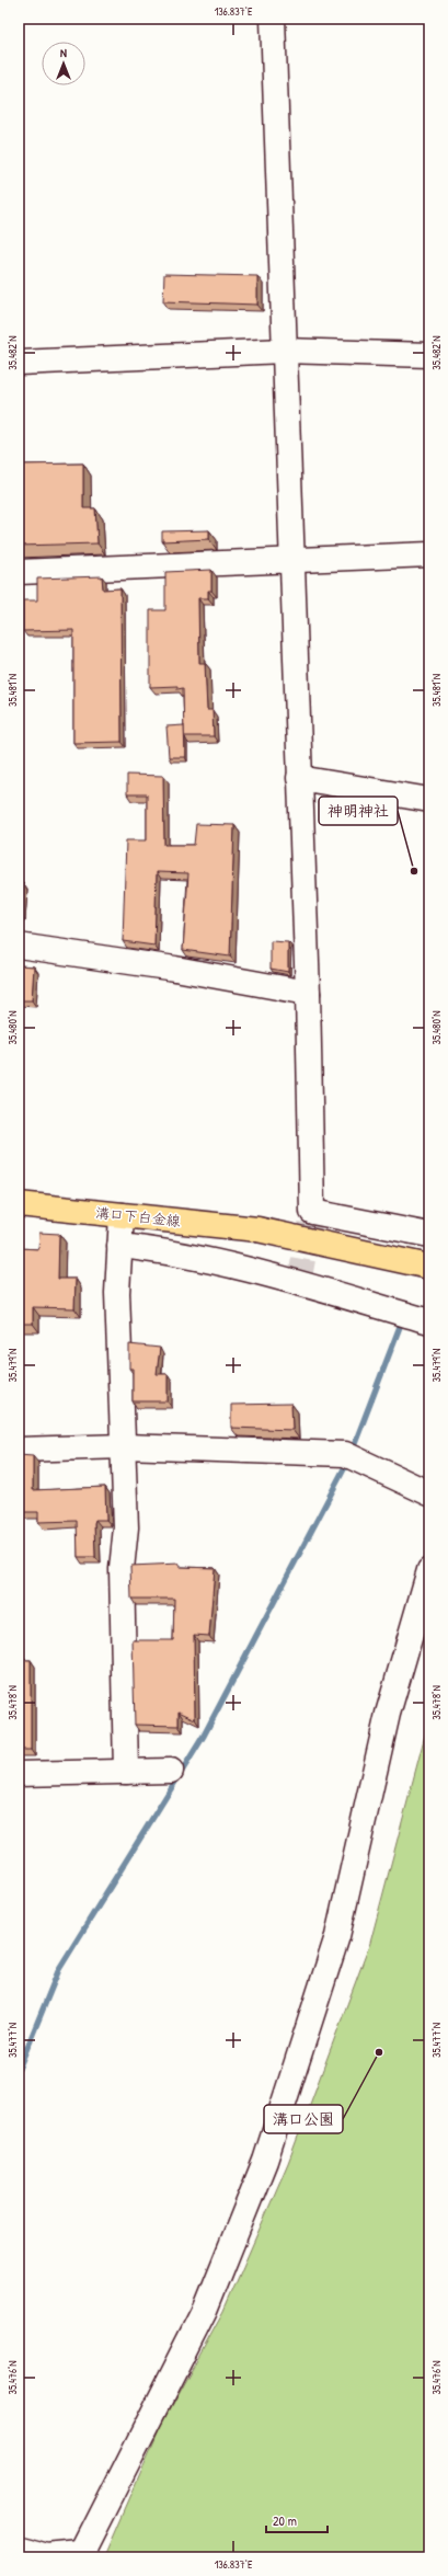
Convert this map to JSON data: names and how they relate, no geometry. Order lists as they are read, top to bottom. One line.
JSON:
{"streets":{"main road":["溝口下白金線"]},"places":["神明神社","溝口公園"],"scale_bar":"20 m","north":"top","coordinates":["136.837°E","35.482°N","35.481°N","35.480°N","35.479°N","35.478°N","35.477°N","35.476°N"]}
